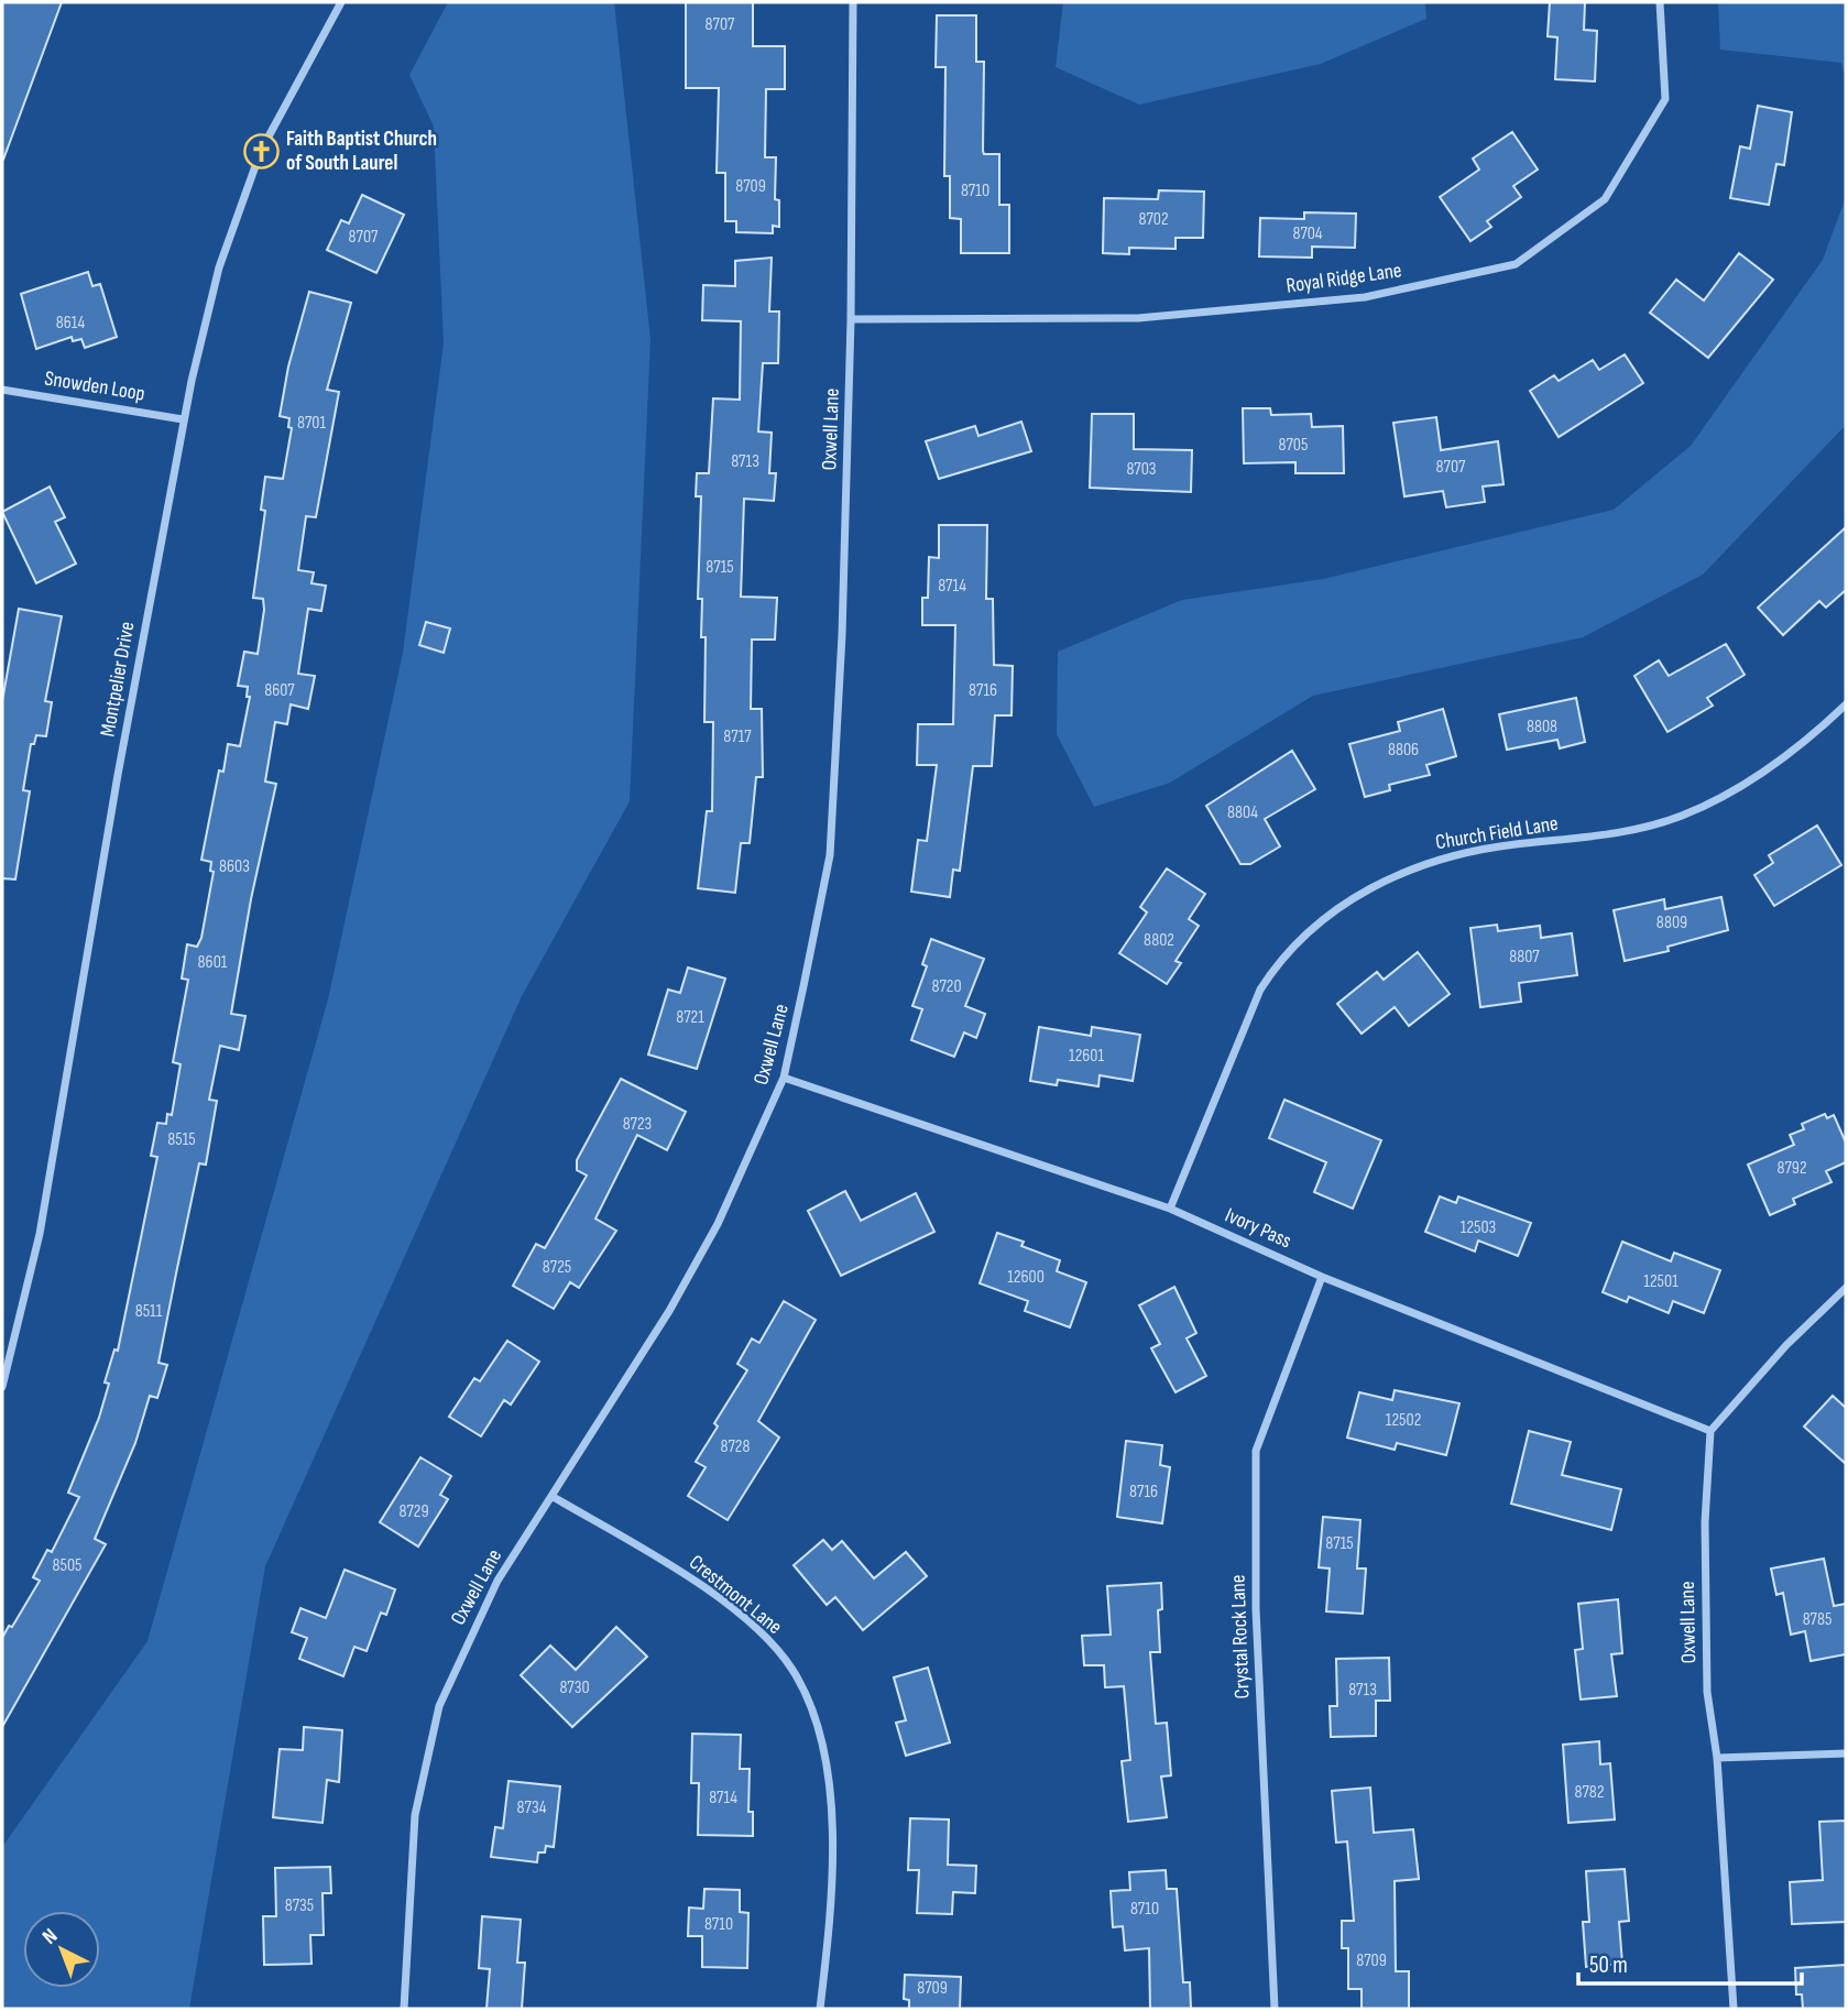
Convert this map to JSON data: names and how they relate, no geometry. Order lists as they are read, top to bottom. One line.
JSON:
{"streets":{"street":["Royal Ridge Lane","Snowden Loop","Oxwell Lane","Montpelier Drive","Church Field Lane","Ivory Pass","Crestmont Lane","Crystal Rock Lane"]},"crossings":[["Royal Ridge Lane","Oxwell Lane"],["Snowden Loop","Montpelier Drive"],["Oxwell Lane","Ivory Pass"],["Oxwell Lane","Crestmont Lane"],["Church Field Lane","Ivory Pass"],["Ivory Pass","Crystal Rock Lane"]],"places":{"church":["Faith Baptist Church of South Laurel"]},"house_numbers":["8707","8709","8710","8702","8704","8707","8614","8701","8705","8713","8707","8703","8715","8714","8607","8716","8808","8717","8806","8804","8603","8809","8802","8807","8601","8720","8721","12601","8723","8515","8792","12503","8725","12600","12501","8511","12502","8728","8716","8729","8715","8505","8785","8730","8713","8782","8714","8734","8735","8710","8710","8709","8709"],"scale_bar":"50 m","north":"top left"}
